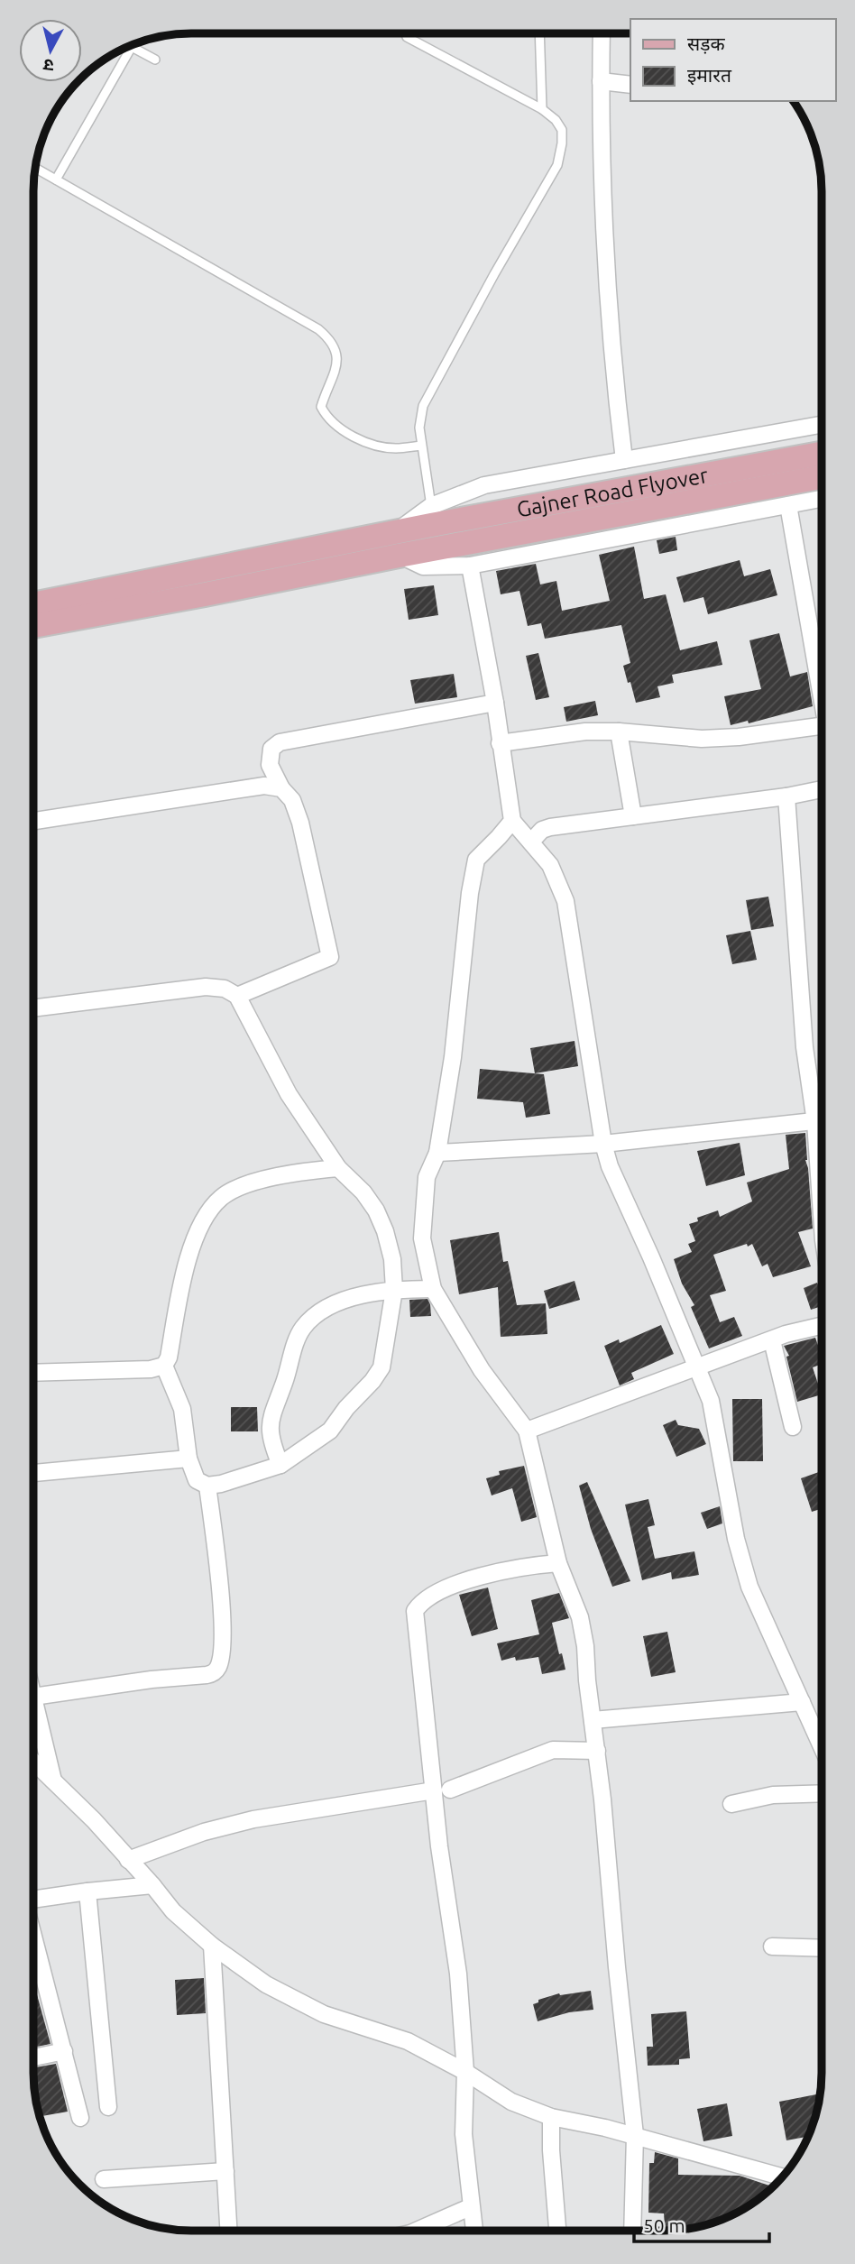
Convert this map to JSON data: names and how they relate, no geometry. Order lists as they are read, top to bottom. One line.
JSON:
{"streets":{"main road":["Gajner Road Flyover"]},"legend":["सड़क","इमारत"],"scale_bar":"50 m","north":"bottom"}
